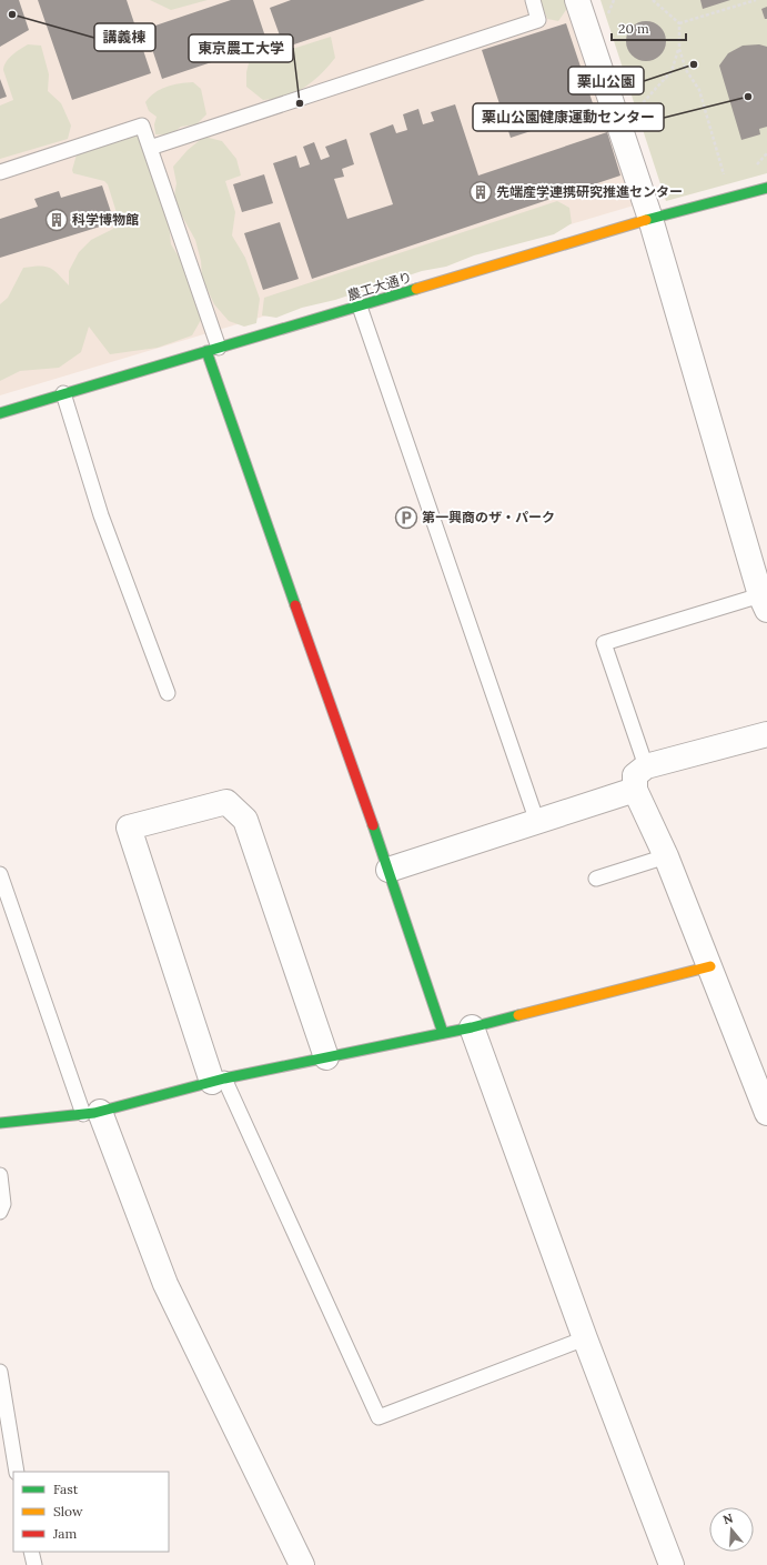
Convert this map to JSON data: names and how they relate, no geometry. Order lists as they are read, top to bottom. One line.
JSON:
{"streets":{"street":["農工大通り"]},"places":{"other":["講義棟","栗山公園","栗山公園健康運動センター","東京農工大学"],"building":["先端産学連携研究推進センター","科学博物館"],"parking":["第一興商のザ・パーク"]},"legend":["Fast","Slow","Jam"],"scale_bar":"20 m","north":"top"}
